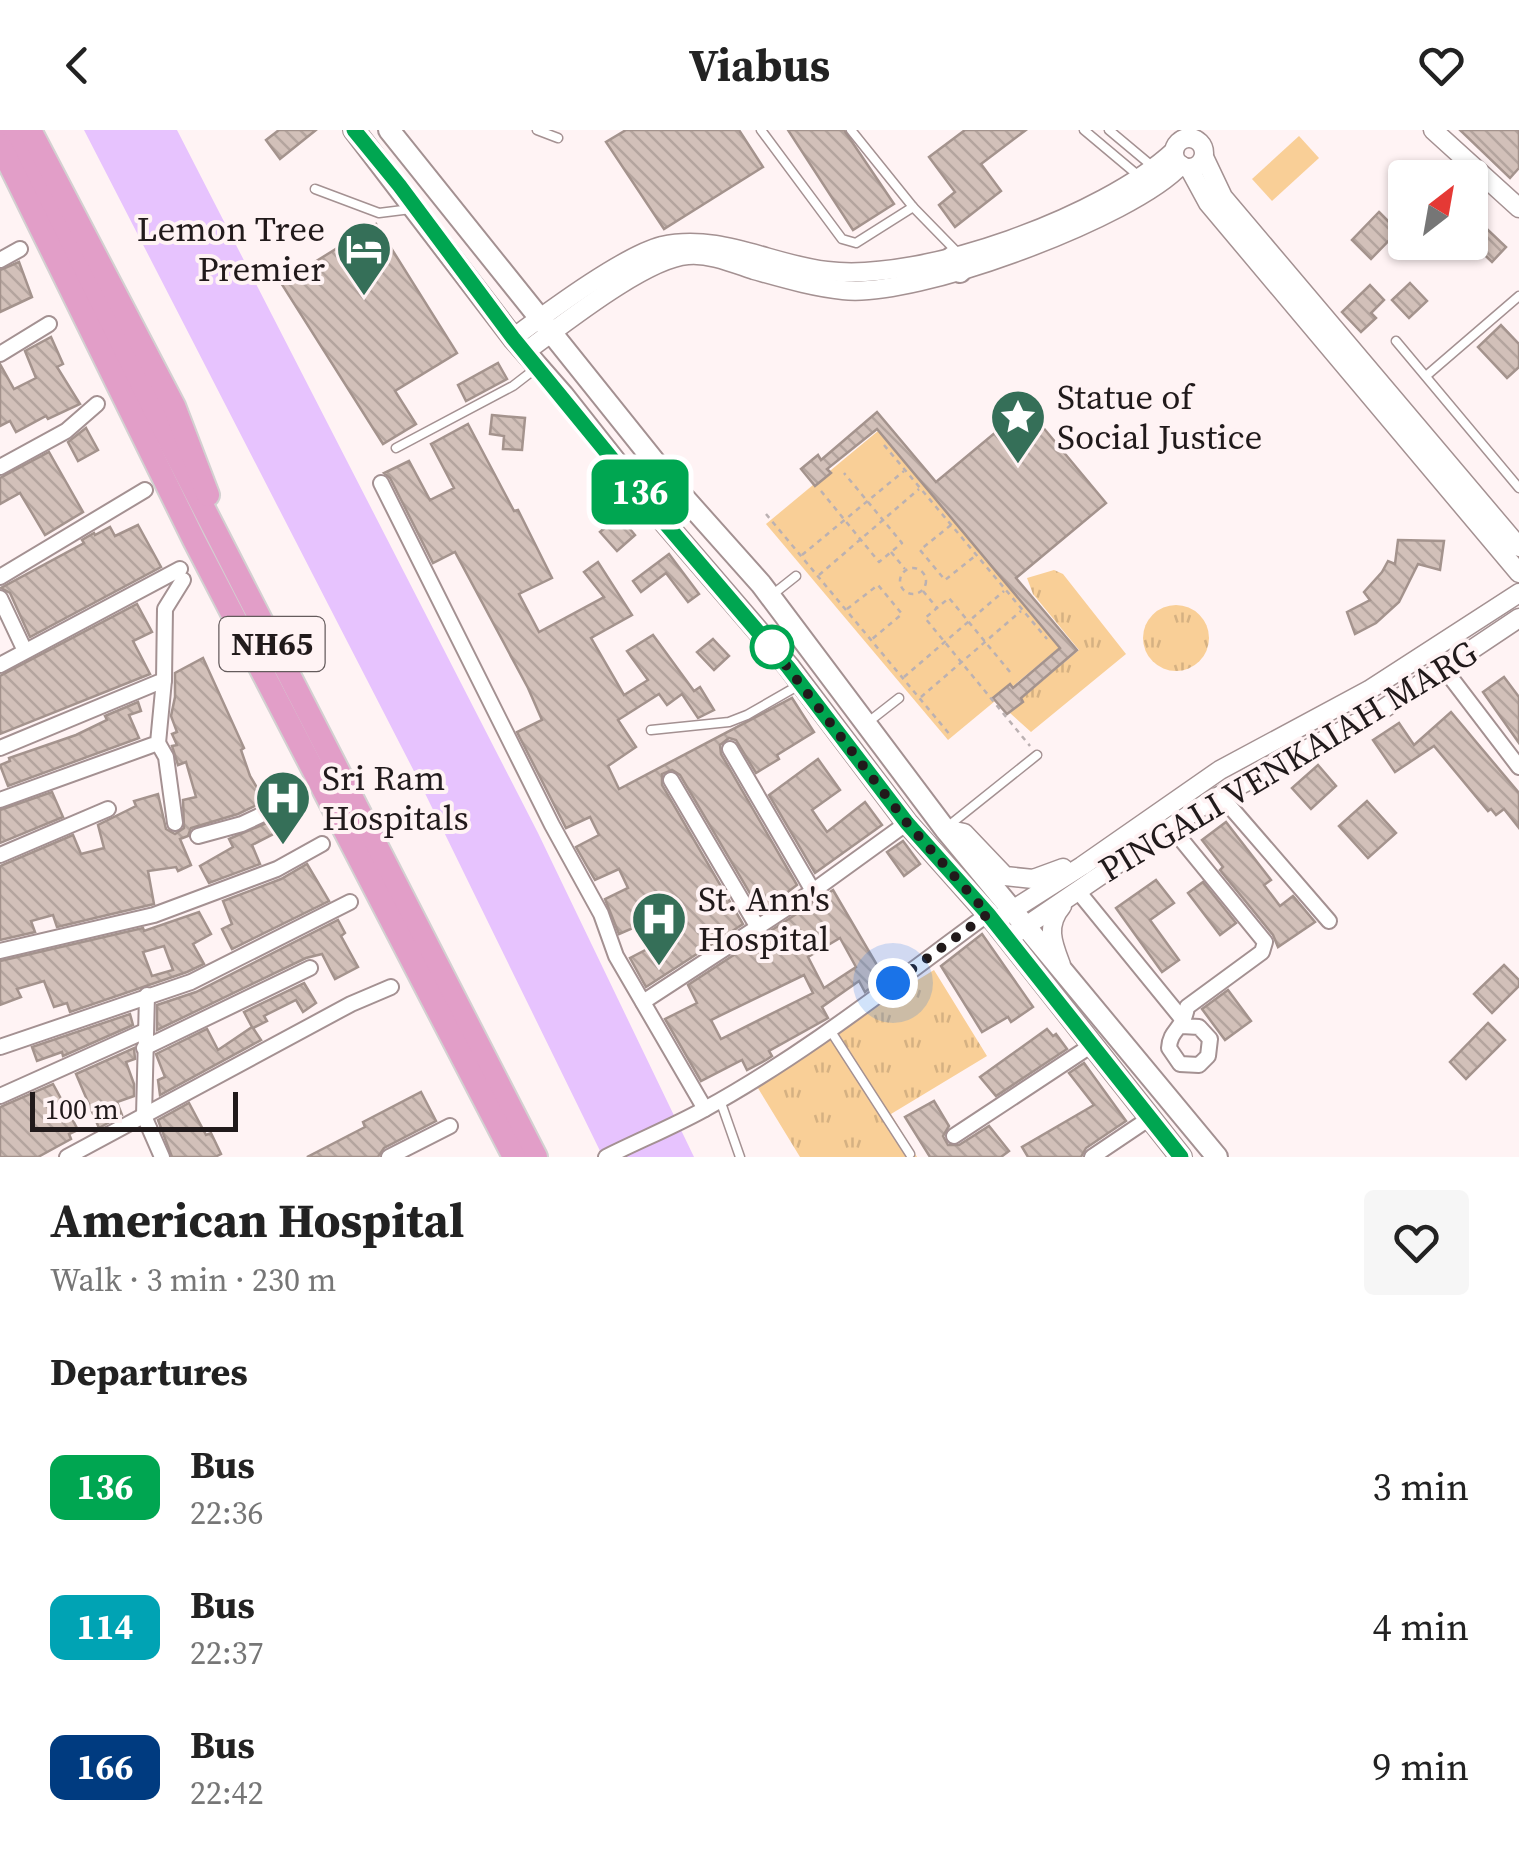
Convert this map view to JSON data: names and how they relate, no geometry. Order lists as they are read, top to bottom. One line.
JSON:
{"streets":{"highway":["NH65"],"street":["PINGALI VENKAIAH MARG"]},"places":{"hotel":["Lemon Tree Premier"],"place":["Statue of Social Justice"],"hospital":["Sri Ram Hospitals","St. Ann's Hospital"]},"lines":["bus line 136"],"scale_bar":"100 m","north":"top right","page":{"header":"Viabus","on_map":"136","scale":"100 m","heading":[["American Hospital","Walk · 3 min · 230 m"],"Departures"],"list":[{"mark":"136","name":"Bus","note":"22:36","value":"3 min"},{"mark":"114","name":"Bus","note":"22:37","value":"4 min"},{"mark":"166","name":"Bus","note":"22:42","value":"9 min"}]}}
